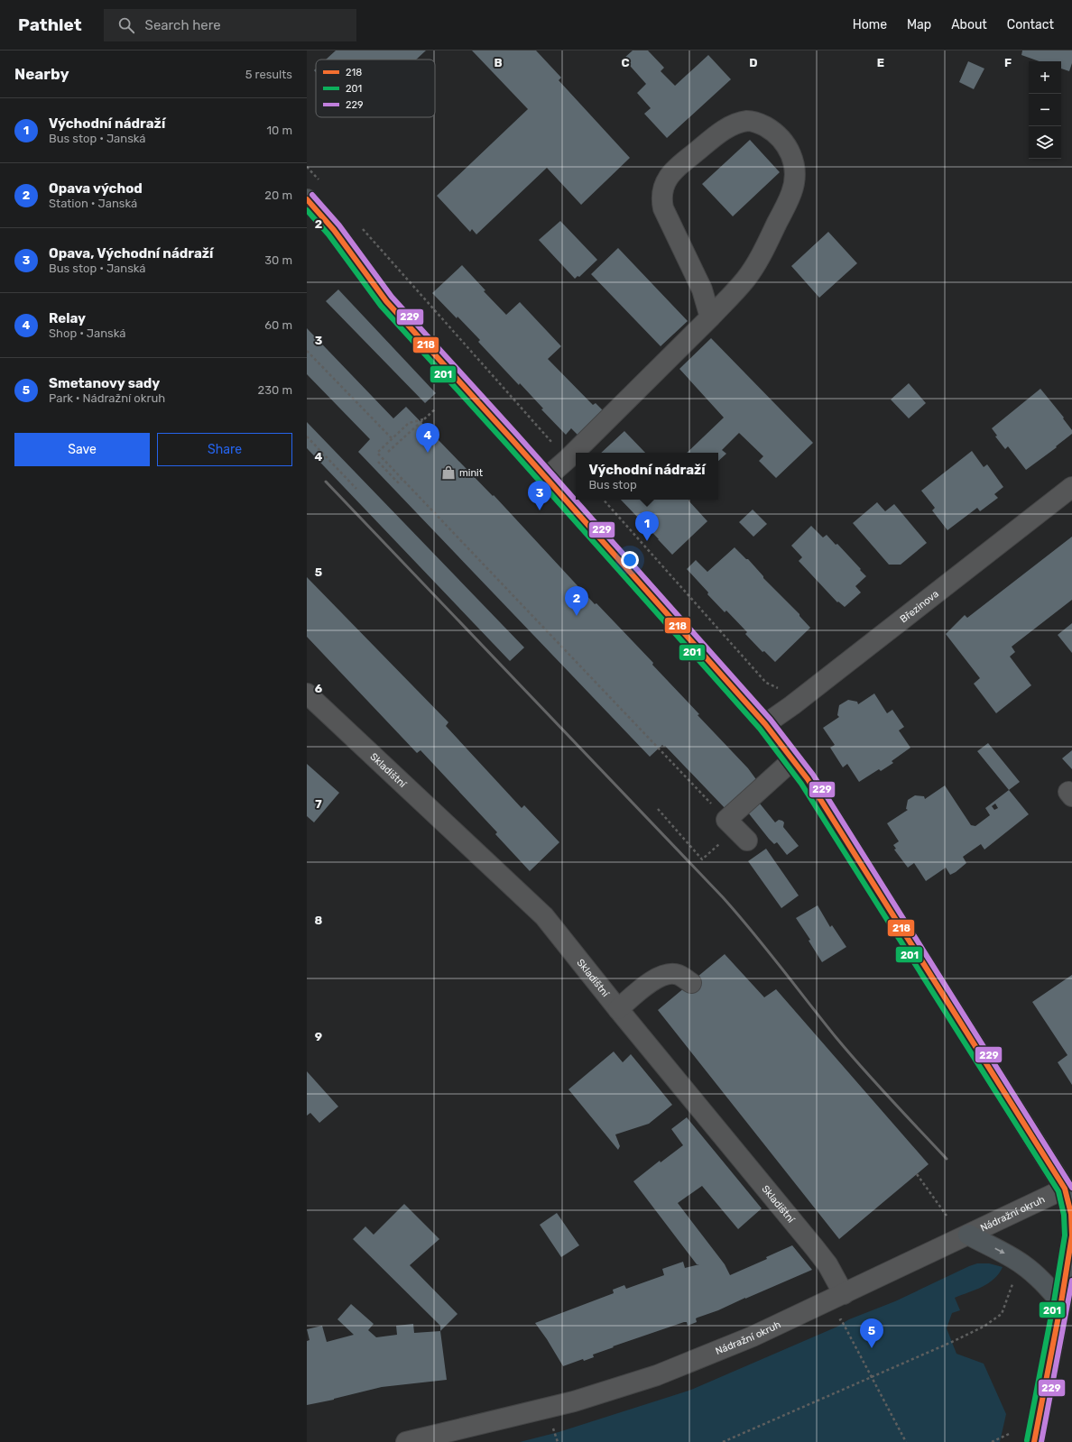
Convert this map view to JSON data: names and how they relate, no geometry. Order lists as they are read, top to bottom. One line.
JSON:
{"streets":{"street":["Březinova","Skladištní","Nádražní okruh"]},"crossings":[["Skladištní","Nádražní okruh"]],"places":{"shop":["minit"]},"lines":["transit line 229","transit line 218","transit line 201"],"legend":["218","201","229"],"page":{"header":"Pathlet","search":"Search here","nav":["Home","Map","About","Contact"],"heading":["Nearby","5 results"],"map_buttons":["+","−"],"list":[{"mark":"1","name":"Východní nádraží","note":"Bus stop · Janská","value":"10 m"},{"mark":"2","name":"Opava východ","note":"Station · Janská","value":"20 m"},{"mark":"3","name":"Opava, Východní nádraží","note":"Bus stop · Janská","value":"30 m"},{"mark":"4","name":"Relay","note":"Shop · Janská","value":"60 m"},{"mark":"5","name":"Smetanovy sady","note":"Park · Nádražní okruh","value":"230 m"}],"buttons":["Save","Share"],"pins":["4","3","1","2","5"],"popup":["Východní nádraží","Bus stop"]},"grid":{"columns":["B","C","D","E","F"],"rows":["2","3","4","5","6","7","8","9"]}}
